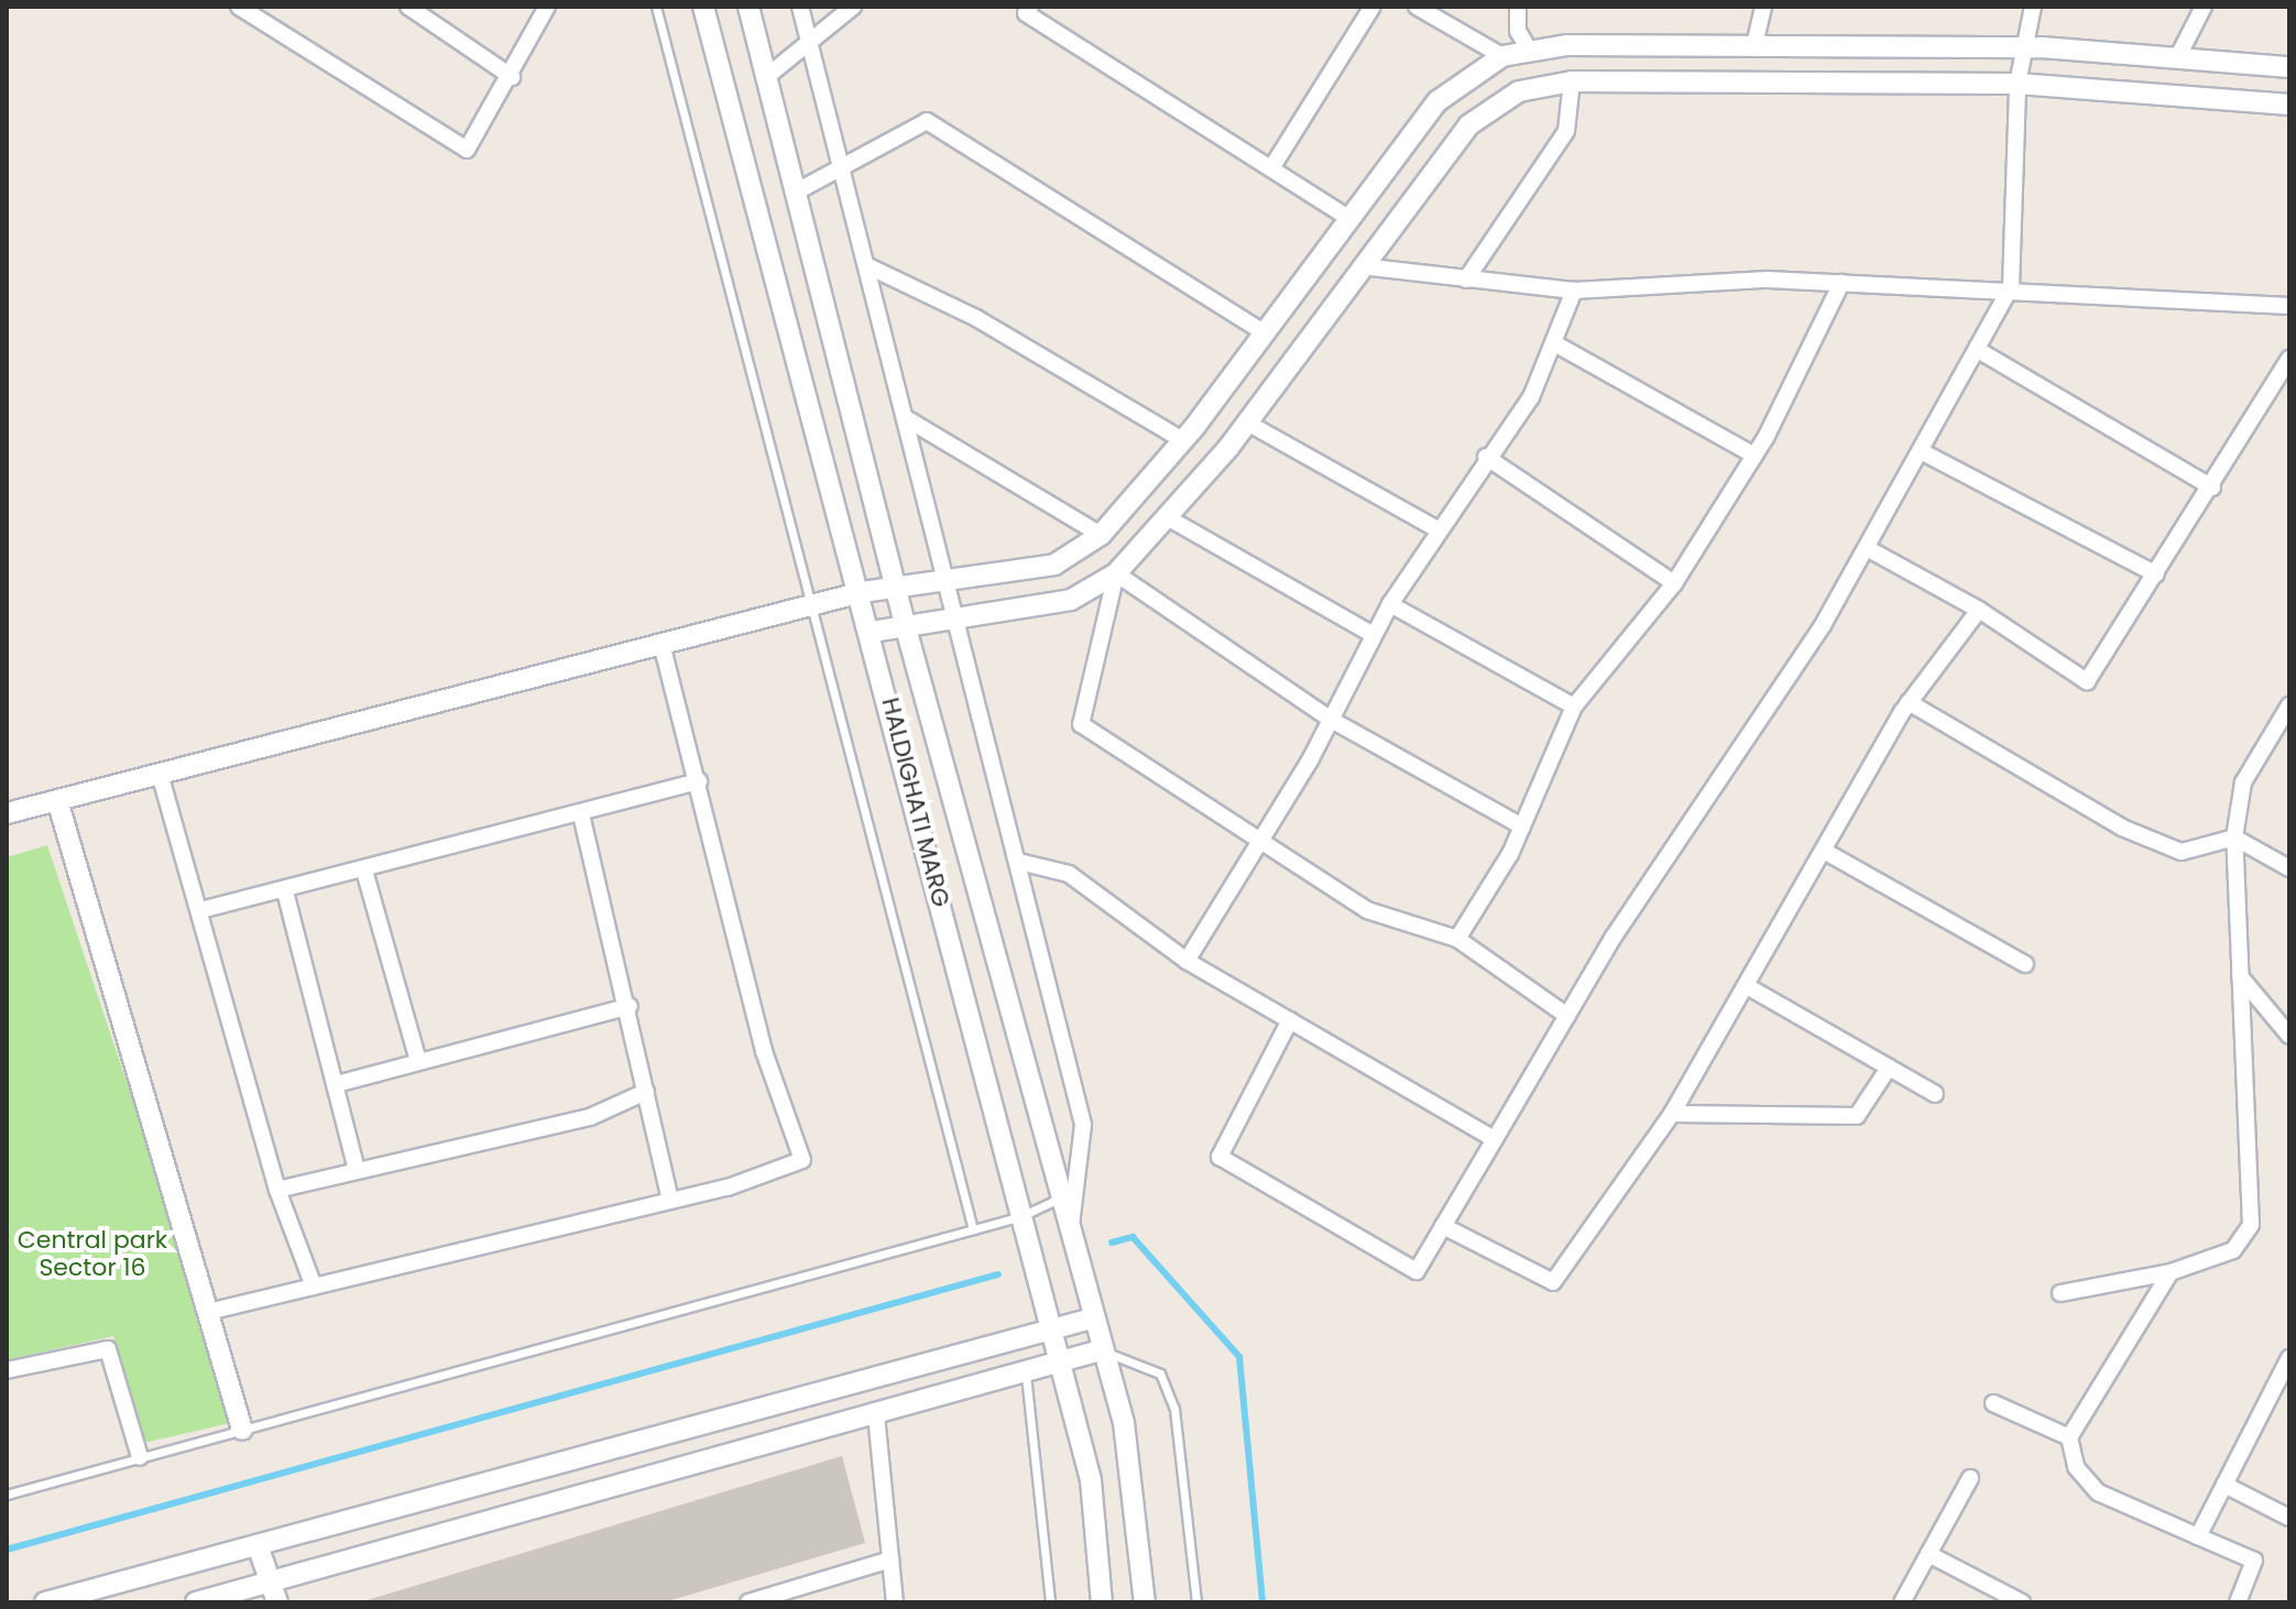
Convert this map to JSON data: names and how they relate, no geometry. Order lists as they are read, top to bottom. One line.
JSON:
{"streets":{"street":["HALDIGHATI MARG"]},"parks":["Central park Sector 16"]}
